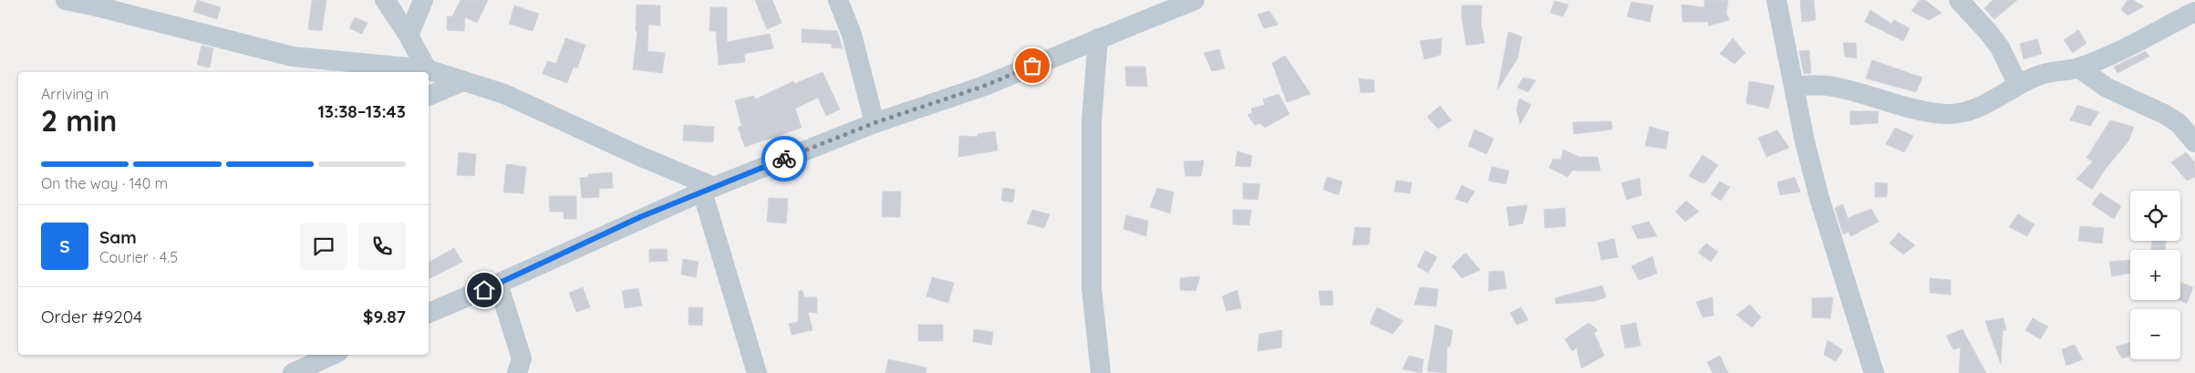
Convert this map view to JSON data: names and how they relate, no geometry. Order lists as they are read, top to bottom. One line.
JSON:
{"page":{"heading":["2 min","Arriving in","13:38–13:43"],"panel":["Sam","Courier · 4.5","Order #9204","$9.87"],"bar":"On the way · 140 m","map_buttons":["+","−"],"round":"S"}}
